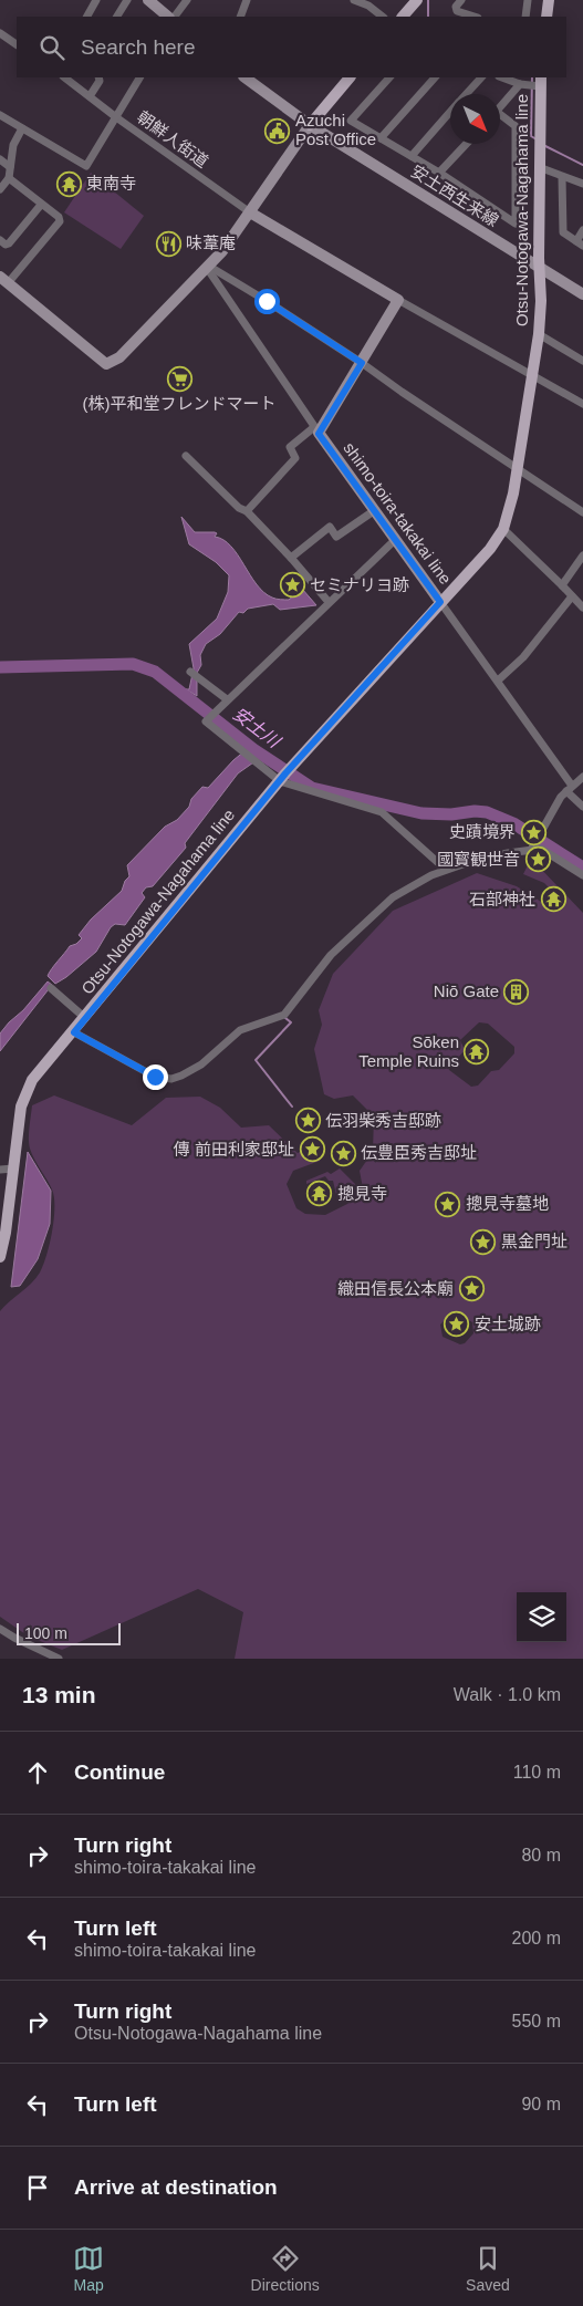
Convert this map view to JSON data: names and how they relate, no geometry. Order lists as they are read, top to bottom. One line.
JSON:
{"streets":{"main road":["安土西生来線","Otsu-Notogawa-Nagahama line","shimo-toira-takakai line"],"street":["朝鮮人街道"]},"crossings":[["安土西生来線","Otsu-Notogawa-Nagahama line"],["Otsu-Notogawa-Nagahama line","shimo-toira-takakai line"]],"water":["安土川"],"places":{"public building":["Azuchi Post Office"],"temple":["東南寺","石部神社","Sōken Temple Ruins","摠見寺"],"restaurant":["味葦庵"],"supermarket":["(株)平和堂フレンドマート"],"place":["セミナリヨ跡","史蹟境界","國寳観世音","伝羽柴秀吉邸跡","傳 前田利家邸址","伝豊臣秀吉邸址","摠見寺墓地","黒金門址","織田信長公本廟","安土城跡"],"building":["Niō Gate"]},"scale_bar":"100 m","north":"bottom right","page":{"search":"Search here","scale":"100 m","heading":["13 min","Walk · 1.0 km"],"list":[["Continue","110 m"],["Turn right","shimo-toira-takakai line","80 m"],["Turn left","shimo-toira-takakai line","200 m"],["Turn right","Otsu-Notogawa-Nagahama line","550 m"],["Turn left","90 m"],"Arrive at destination"],"nav":["Map","Directions","Saved"]}}
